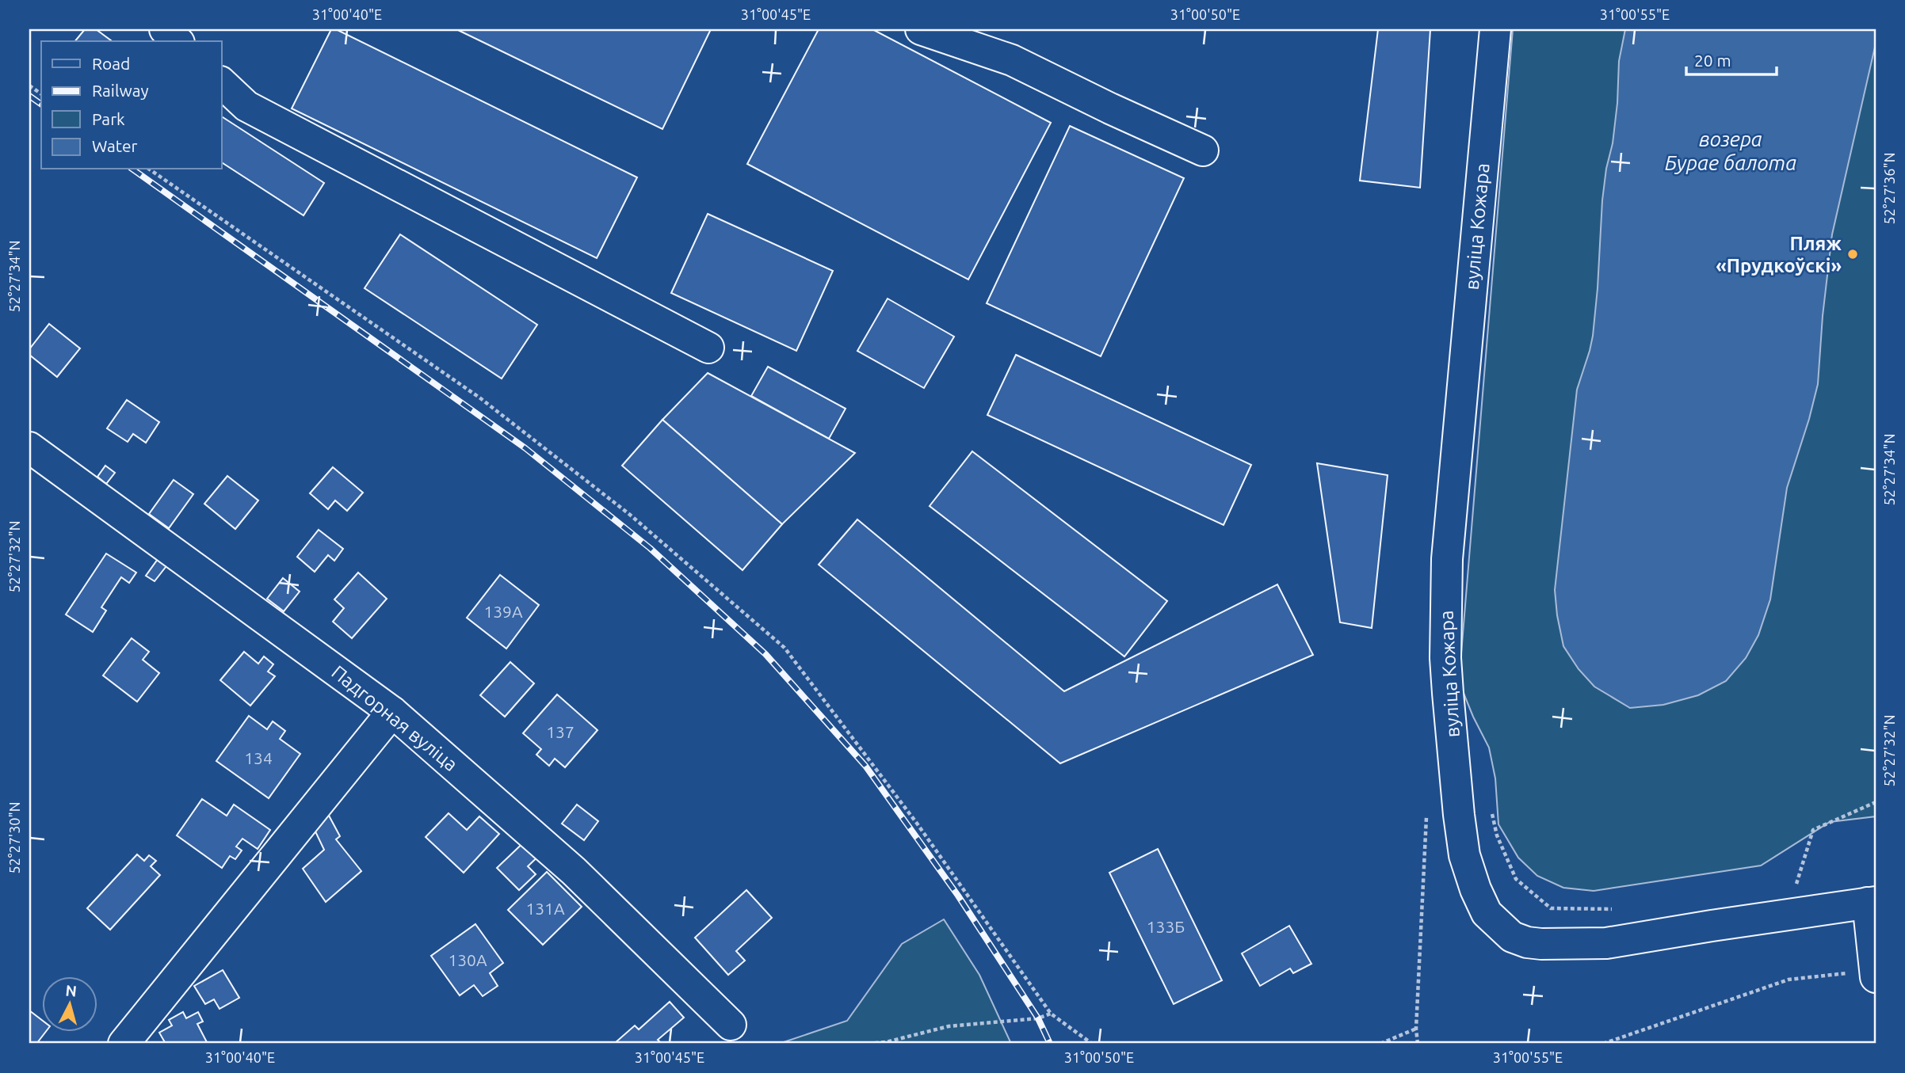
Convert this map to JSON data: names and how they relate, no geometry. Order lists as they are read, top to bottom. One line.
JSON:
{"streets":{"street":["вуліца Кожара","Падгорная вуліца"]},"water":["возера Бурае балота"],"places":["Пляж «Прудкоўскі»"],"house_numbers":["139А","137","134","131А","133Б","130А"],"legend":["Road","Railway","Park","Water"],"scale_bar":"20 m","north":"top","coordinates":["31°00'40\"E","31°00'45\"E","31°00'50\"E","31°00'55\"E","52°27'36\"N","52°27'34\"N","52°27'32\"N","52°27'30\"N"]}
